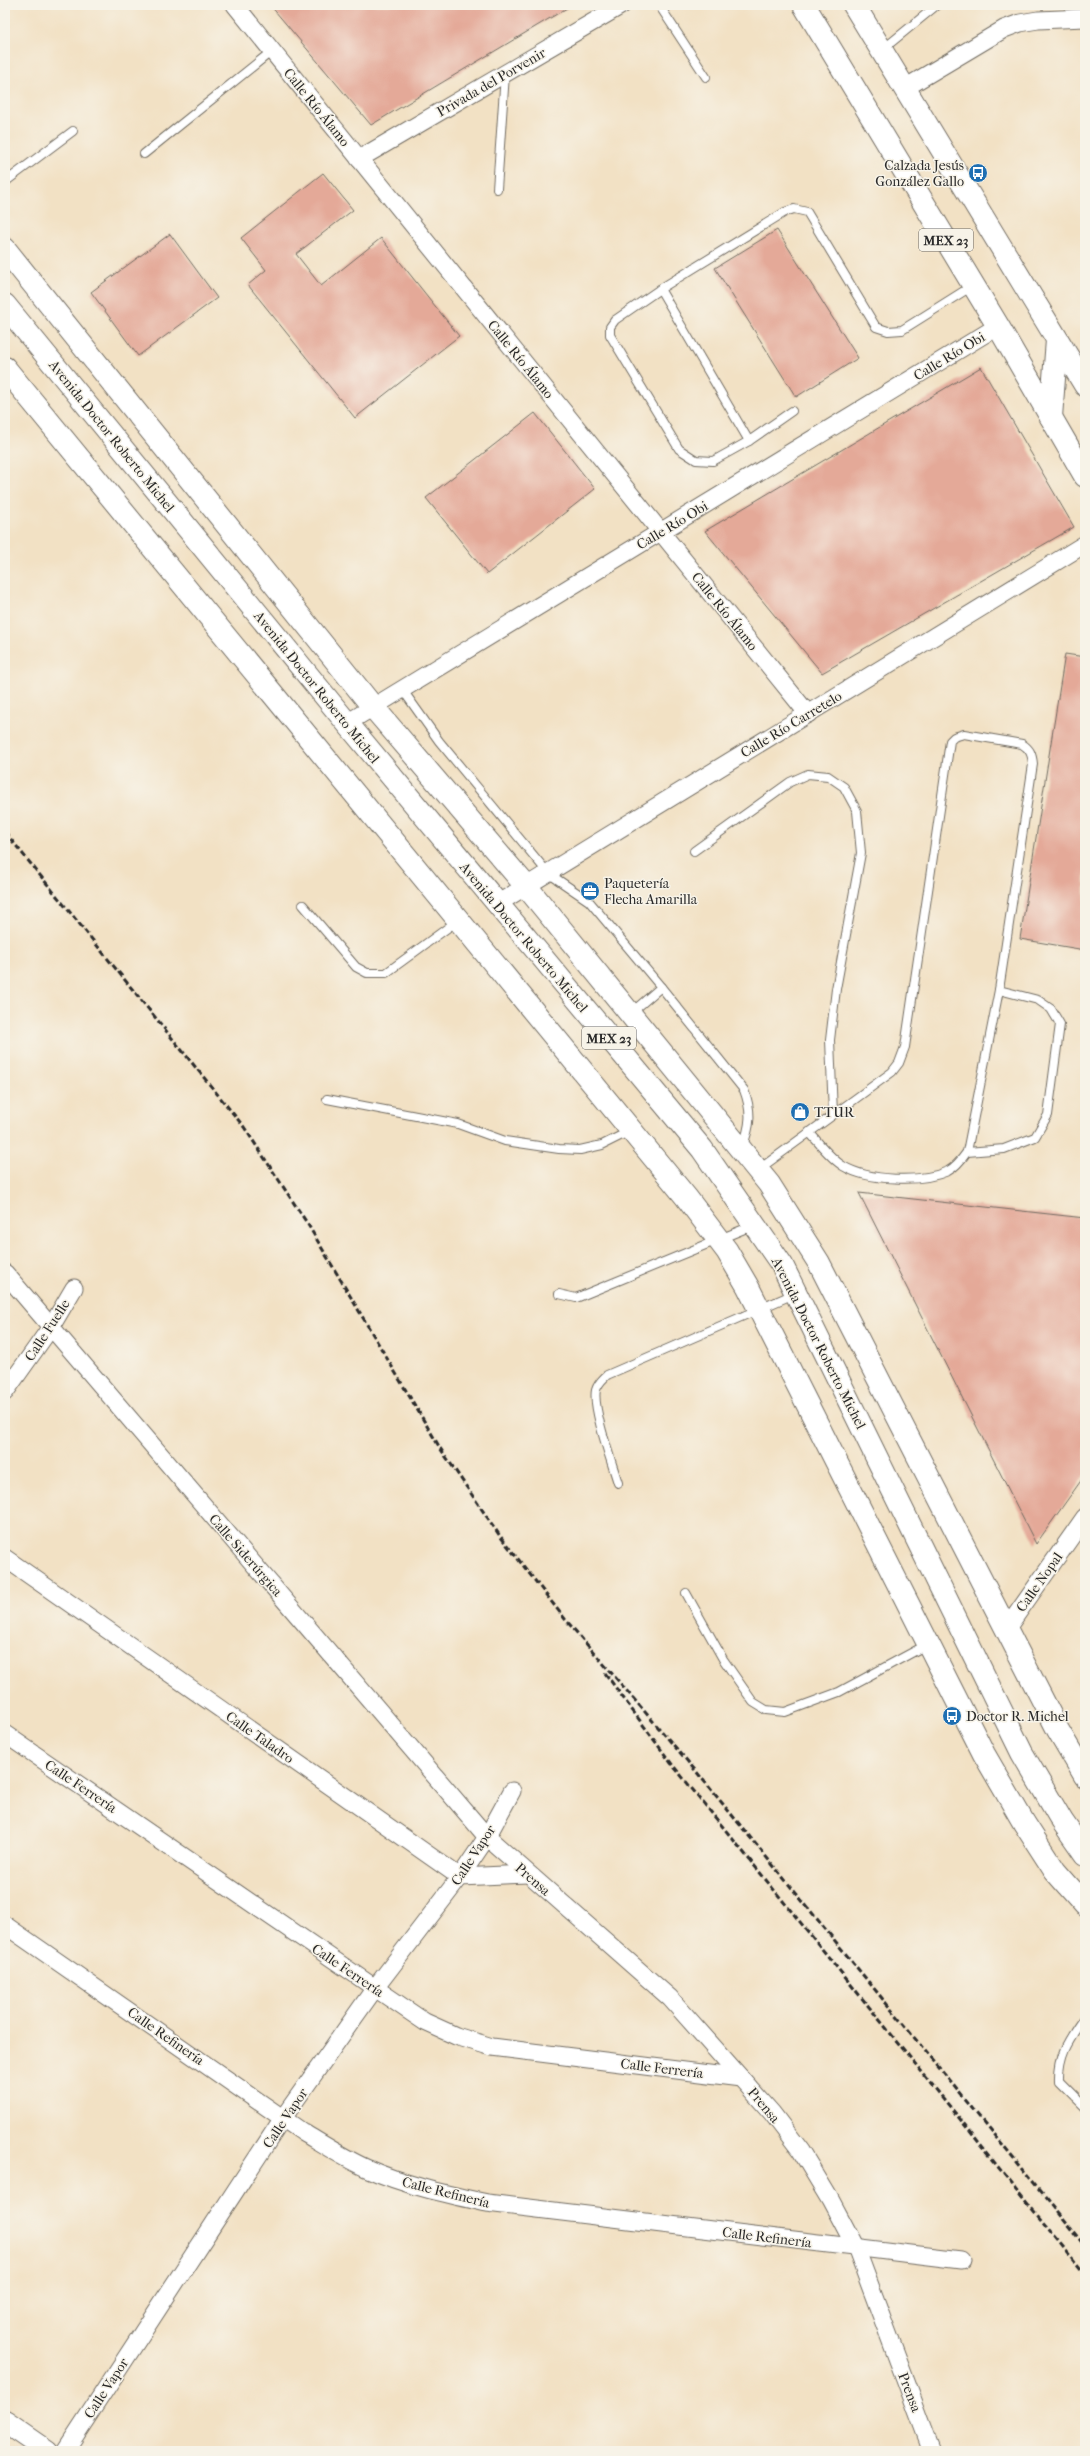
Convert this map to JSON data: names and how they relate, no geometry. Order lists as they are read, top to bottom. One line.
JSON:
{"streets":{"main road":["MEX 23","Avenida Doctor Roberto Michel"],"street":["Privada del Porvenir","Calle Río Álamo","Calle Río Obi","Calle Río Carretelo","Calle Fuelle","Calle Siderúrgica","Calle Nopal","Calle Taladro","Calle Ferrería","Calle Vapor","Prensa","Calle Refinería"]},"crossings":[["Privada del Porvenir","Calle Río Álamo"],["Calle Río Álamo","Calle Río Obi"],["Calle Río Álamo","Calle Río Carretelo"],["MEX 23","Calle Río Obi"],["Calle Río Obi","Avenida Doctor Roberto Michel"],["Avenida Doctor Roberto Michel","Calle Río Carretelo"],["Calle Fuelle","Calle Siderúrgica"],["Calle Siderúrgica","Calle Vapor"],["Calle Siderúrgica","Prensa"],["Calle Taladro","Calle Vapor"],["Calle Ferrería","Calle Vapor"],["Calle Ferrería","Prensa"],["Calle Vapor","Prensa"],["Calle Vapor","Calle Refinería"],["Prensa","Calle Refinería"]],"places":{"bus stop":["Calzada Jesús González Gallo","Doctor R. Michel"],"office":["Paquetería Flecha Amarilla"],"shop":["TTUR"]}}
